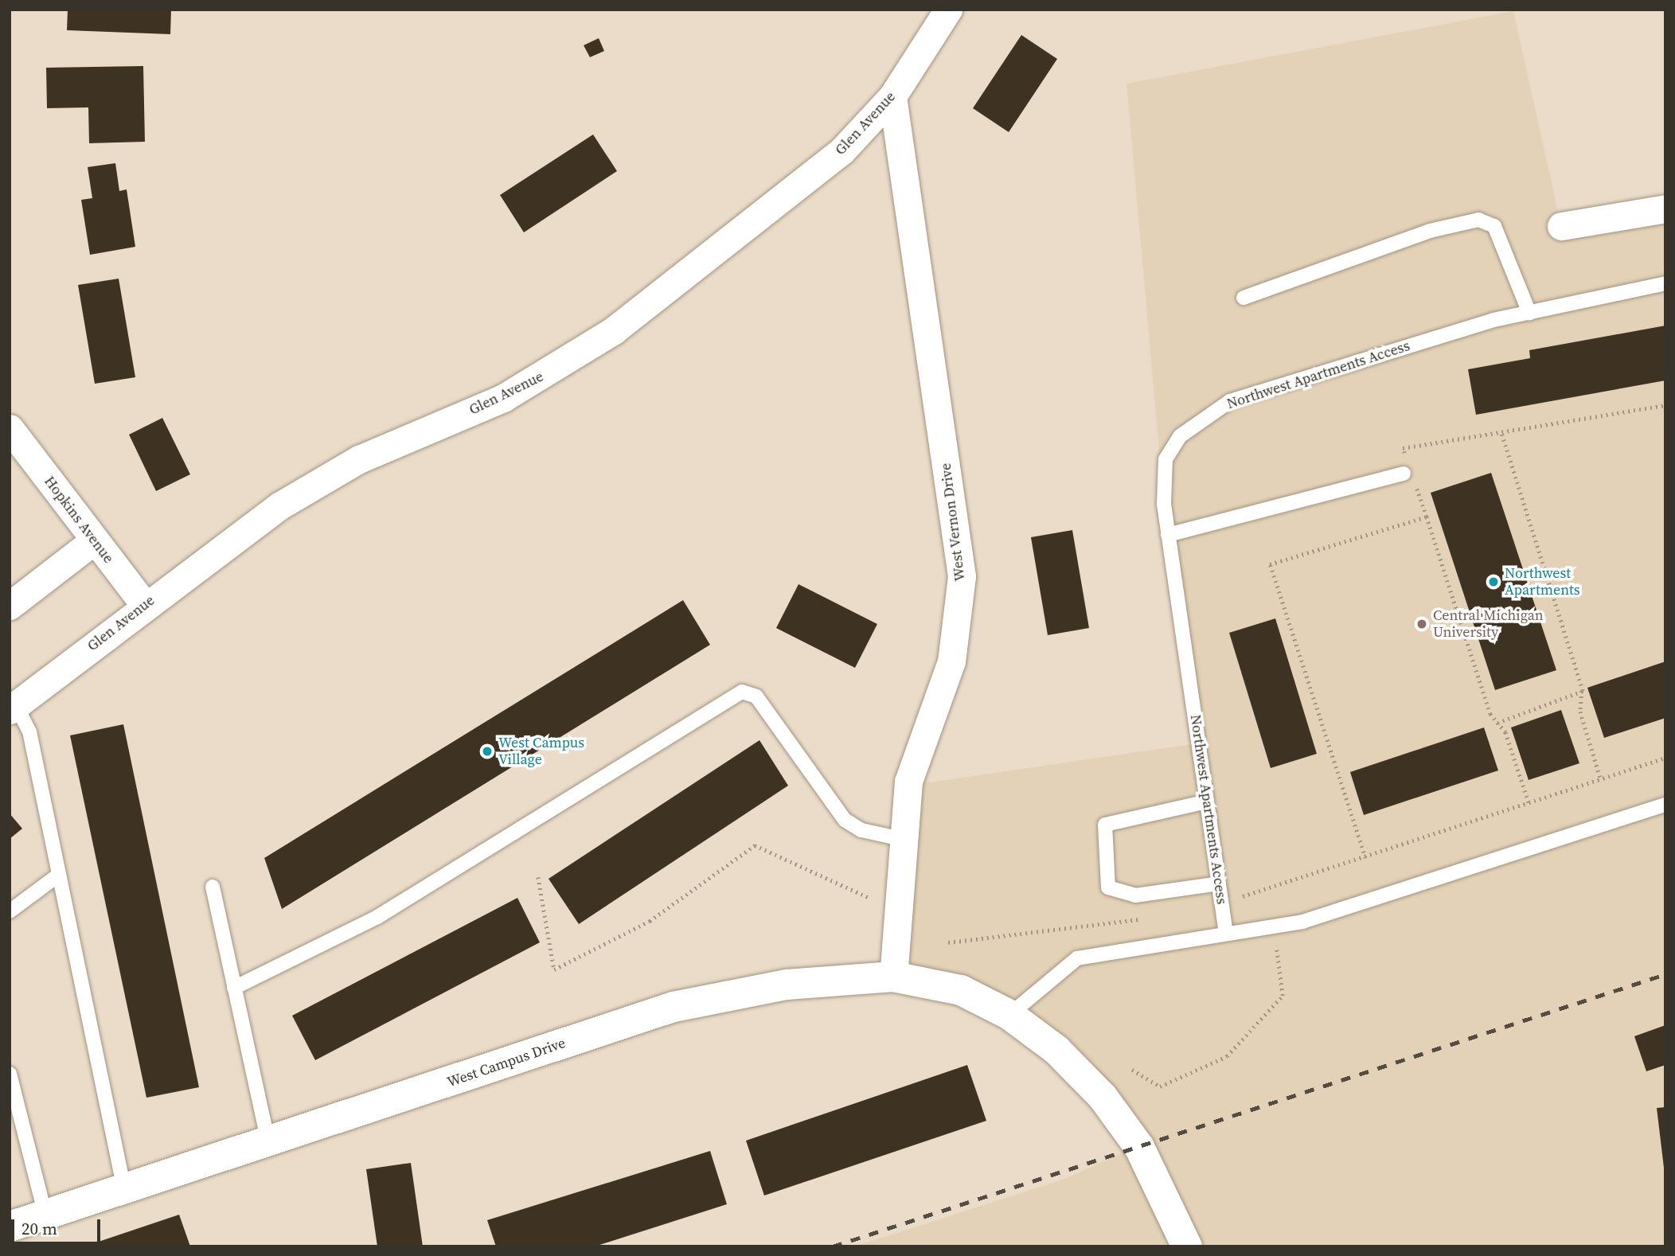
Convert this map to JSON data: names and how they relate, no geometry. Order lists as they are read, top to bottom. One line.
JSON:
{"streets":{"street":["Glen Avenue","Hopkins Avenue","West Vernon Drive","West Campus Drive"],"lane":["Northwest Apartments Access"]},"crossings":[["Glen Avenue","Hopkins Avenue"],["Glen Avenue","West Vernon Drive"],["West Vernon Drive","West Campus Drive"]],"places":["Northwest Apartments","Central Michigan University","West Campus Village"],"scale_bar":"20 m"}
